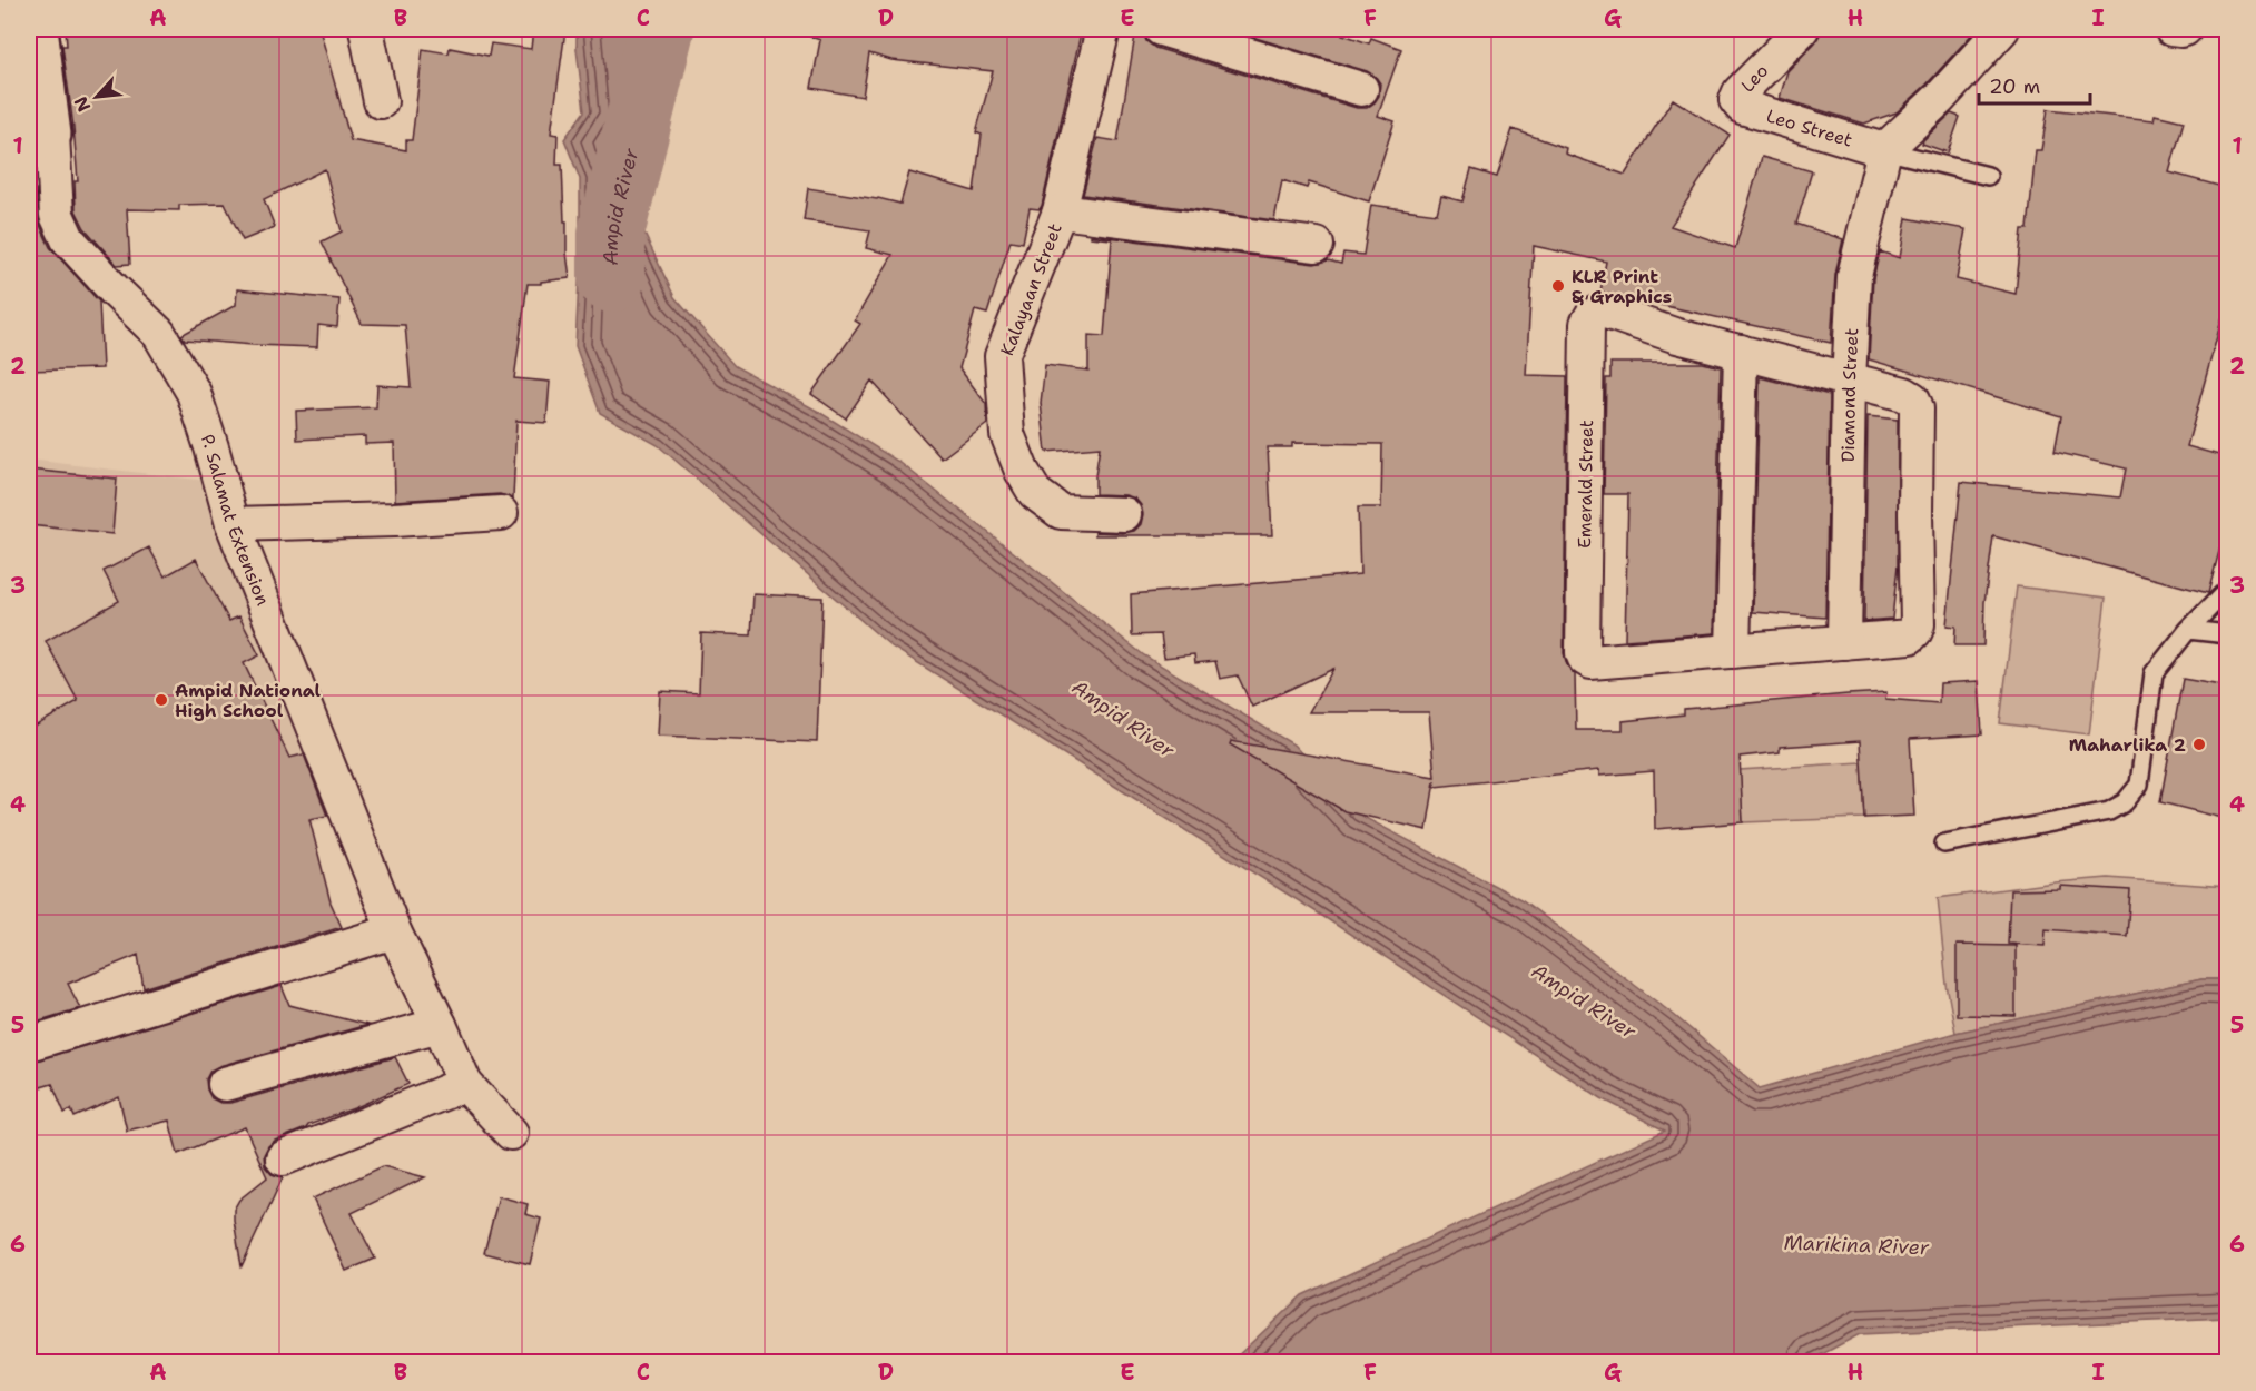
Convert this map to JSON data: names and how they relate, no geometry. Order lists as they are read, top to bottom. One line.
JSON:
{"streets":{"street":["Leo","Leo Street","Kalayaan Street","Diamond Street","Emerald Street","P. Salamat Extension"]},"crossings":[["Leo","Leo Street"],["Leo Street","Diamond Street"]],"water":["Ampid River","Marikina River"],"places":["KLR Print & Graphics","Ampid National High School","Maharlika 2"],"scale_bar":"20 m","north":"bottom left","grid":{"columns":["A","B","C","D","E","F","G","H","I"],"rows":["1","2","3","4","5","6"]}}
